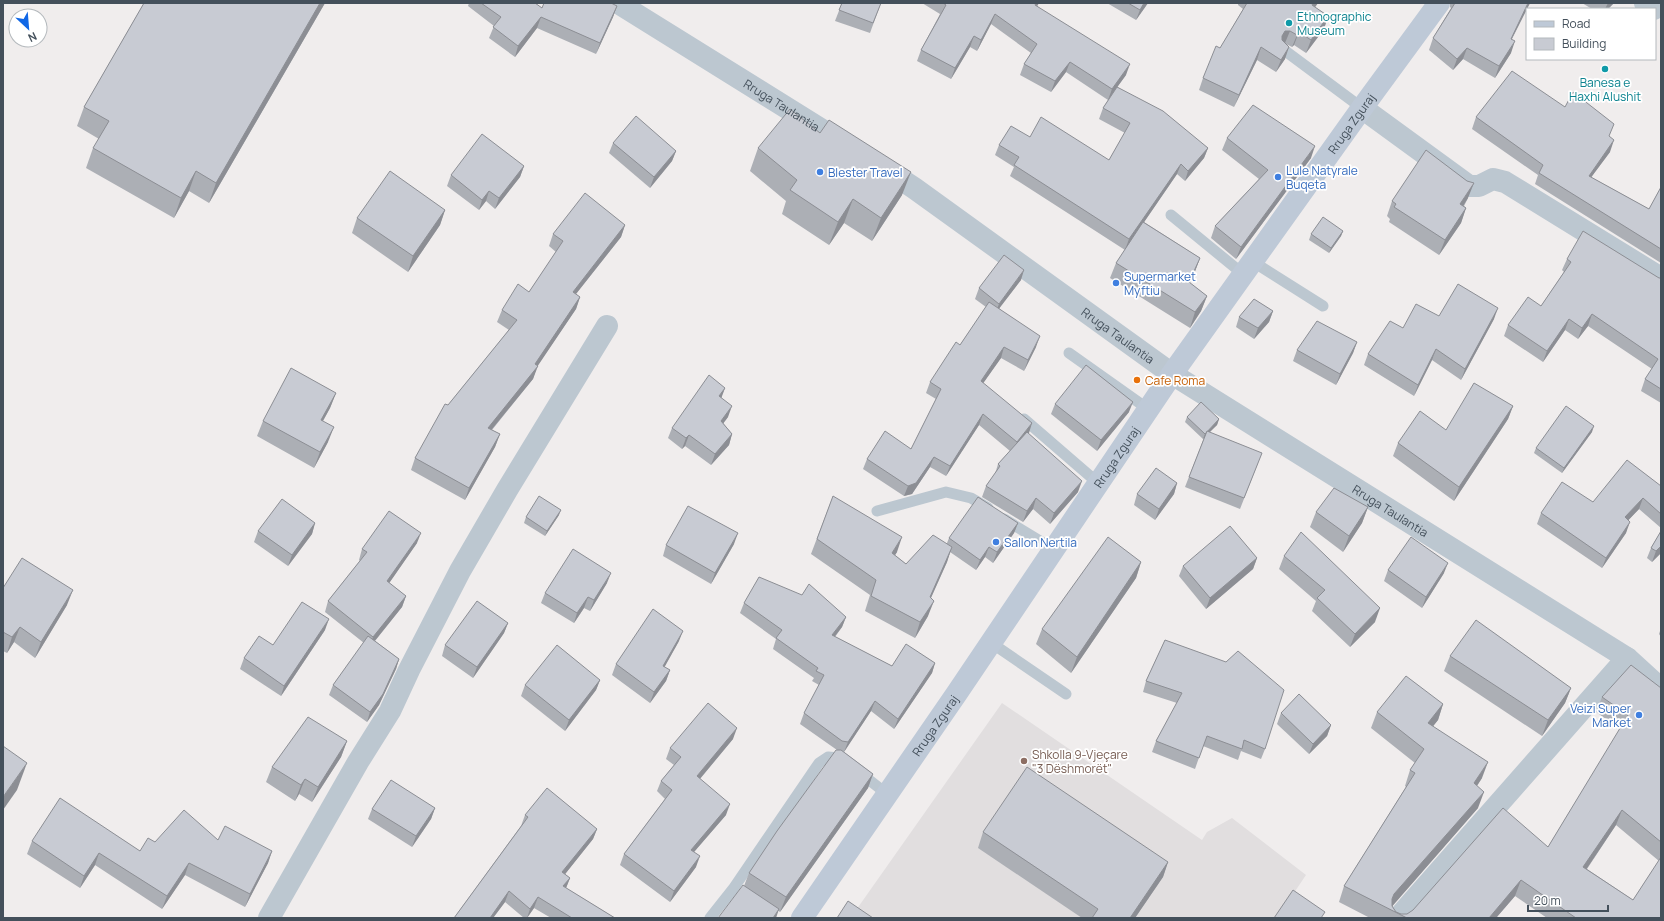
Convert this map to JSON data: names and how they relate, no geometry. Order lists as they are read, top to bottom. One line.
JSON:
{"streets":{"main road":["Rruga Zguraj"],"street":["Rruga Taulantia"]},"crossings":[["Rruga Taulantia","Rruga Zguraj"]],"places":["Ethnographic Museum","Banesa e Haxhi Alushit","Blester Travel","Lule Natyrale Buqeta","Supermarket Myftiu","Cafe Roma","Sallon Nertila","Veizi Super Market","Shkolla 9-Vjeçare \"3 Dëshmorët\""],"legend":["Road","Building"],"scale_bar":"20 m","north":"bottom right"}
